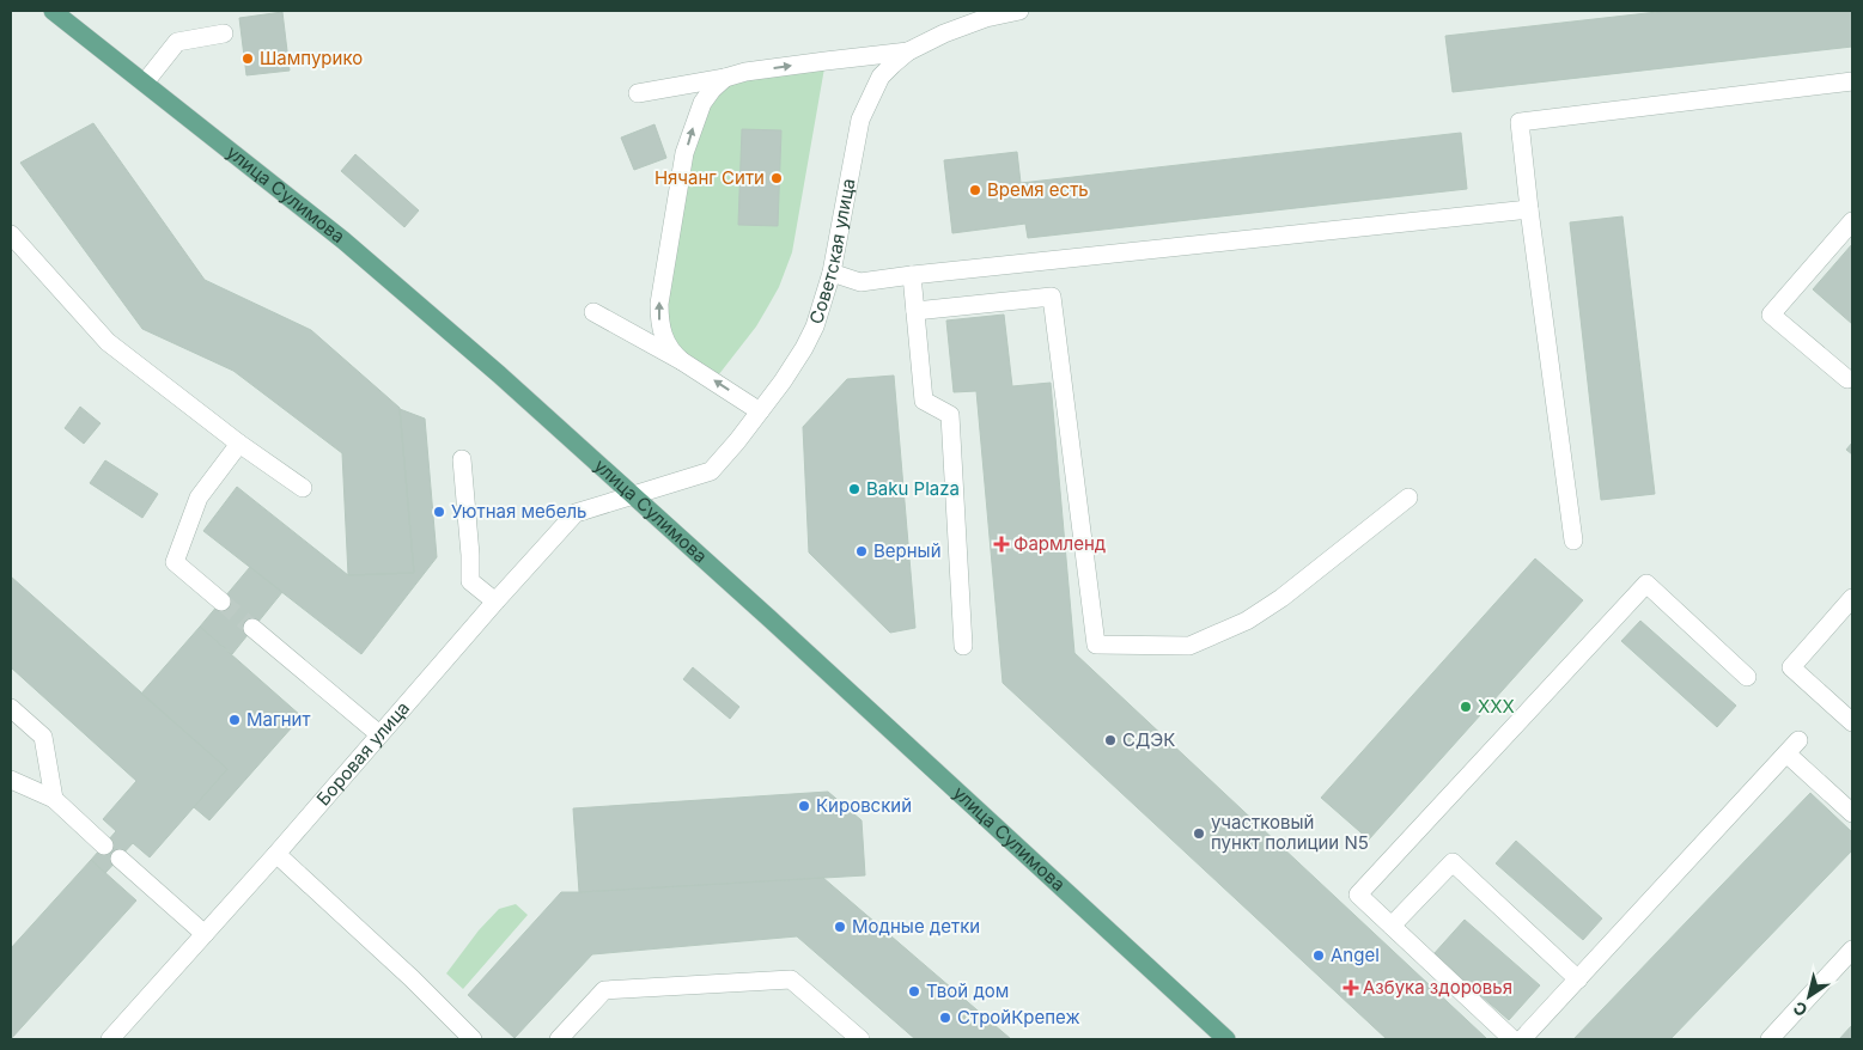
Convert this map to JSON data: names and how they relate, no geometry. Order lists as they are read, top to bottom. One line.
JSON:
{"streets":{"main road":["улица Сулимова"],"street":["Советская улица","Боровая улица"]},"crossings":[["улица Сулимова","Советская улица"],["улица Сулимова","Боровая улица"],["Советская улица","Боровая улица"]],"places":{"other":["Шампурико","Нячанг Сити","Время есть","Baku Plaza","Уютная мебель","Верный","XXX","Магнит","СДЭК","Кировский","участковый пункт полиции N5","Модные детки","Angel","Твой дом","СтройКрепеж"],"health":["Фармленд","Азбука здоровья"]},"north":"bottom left"}
